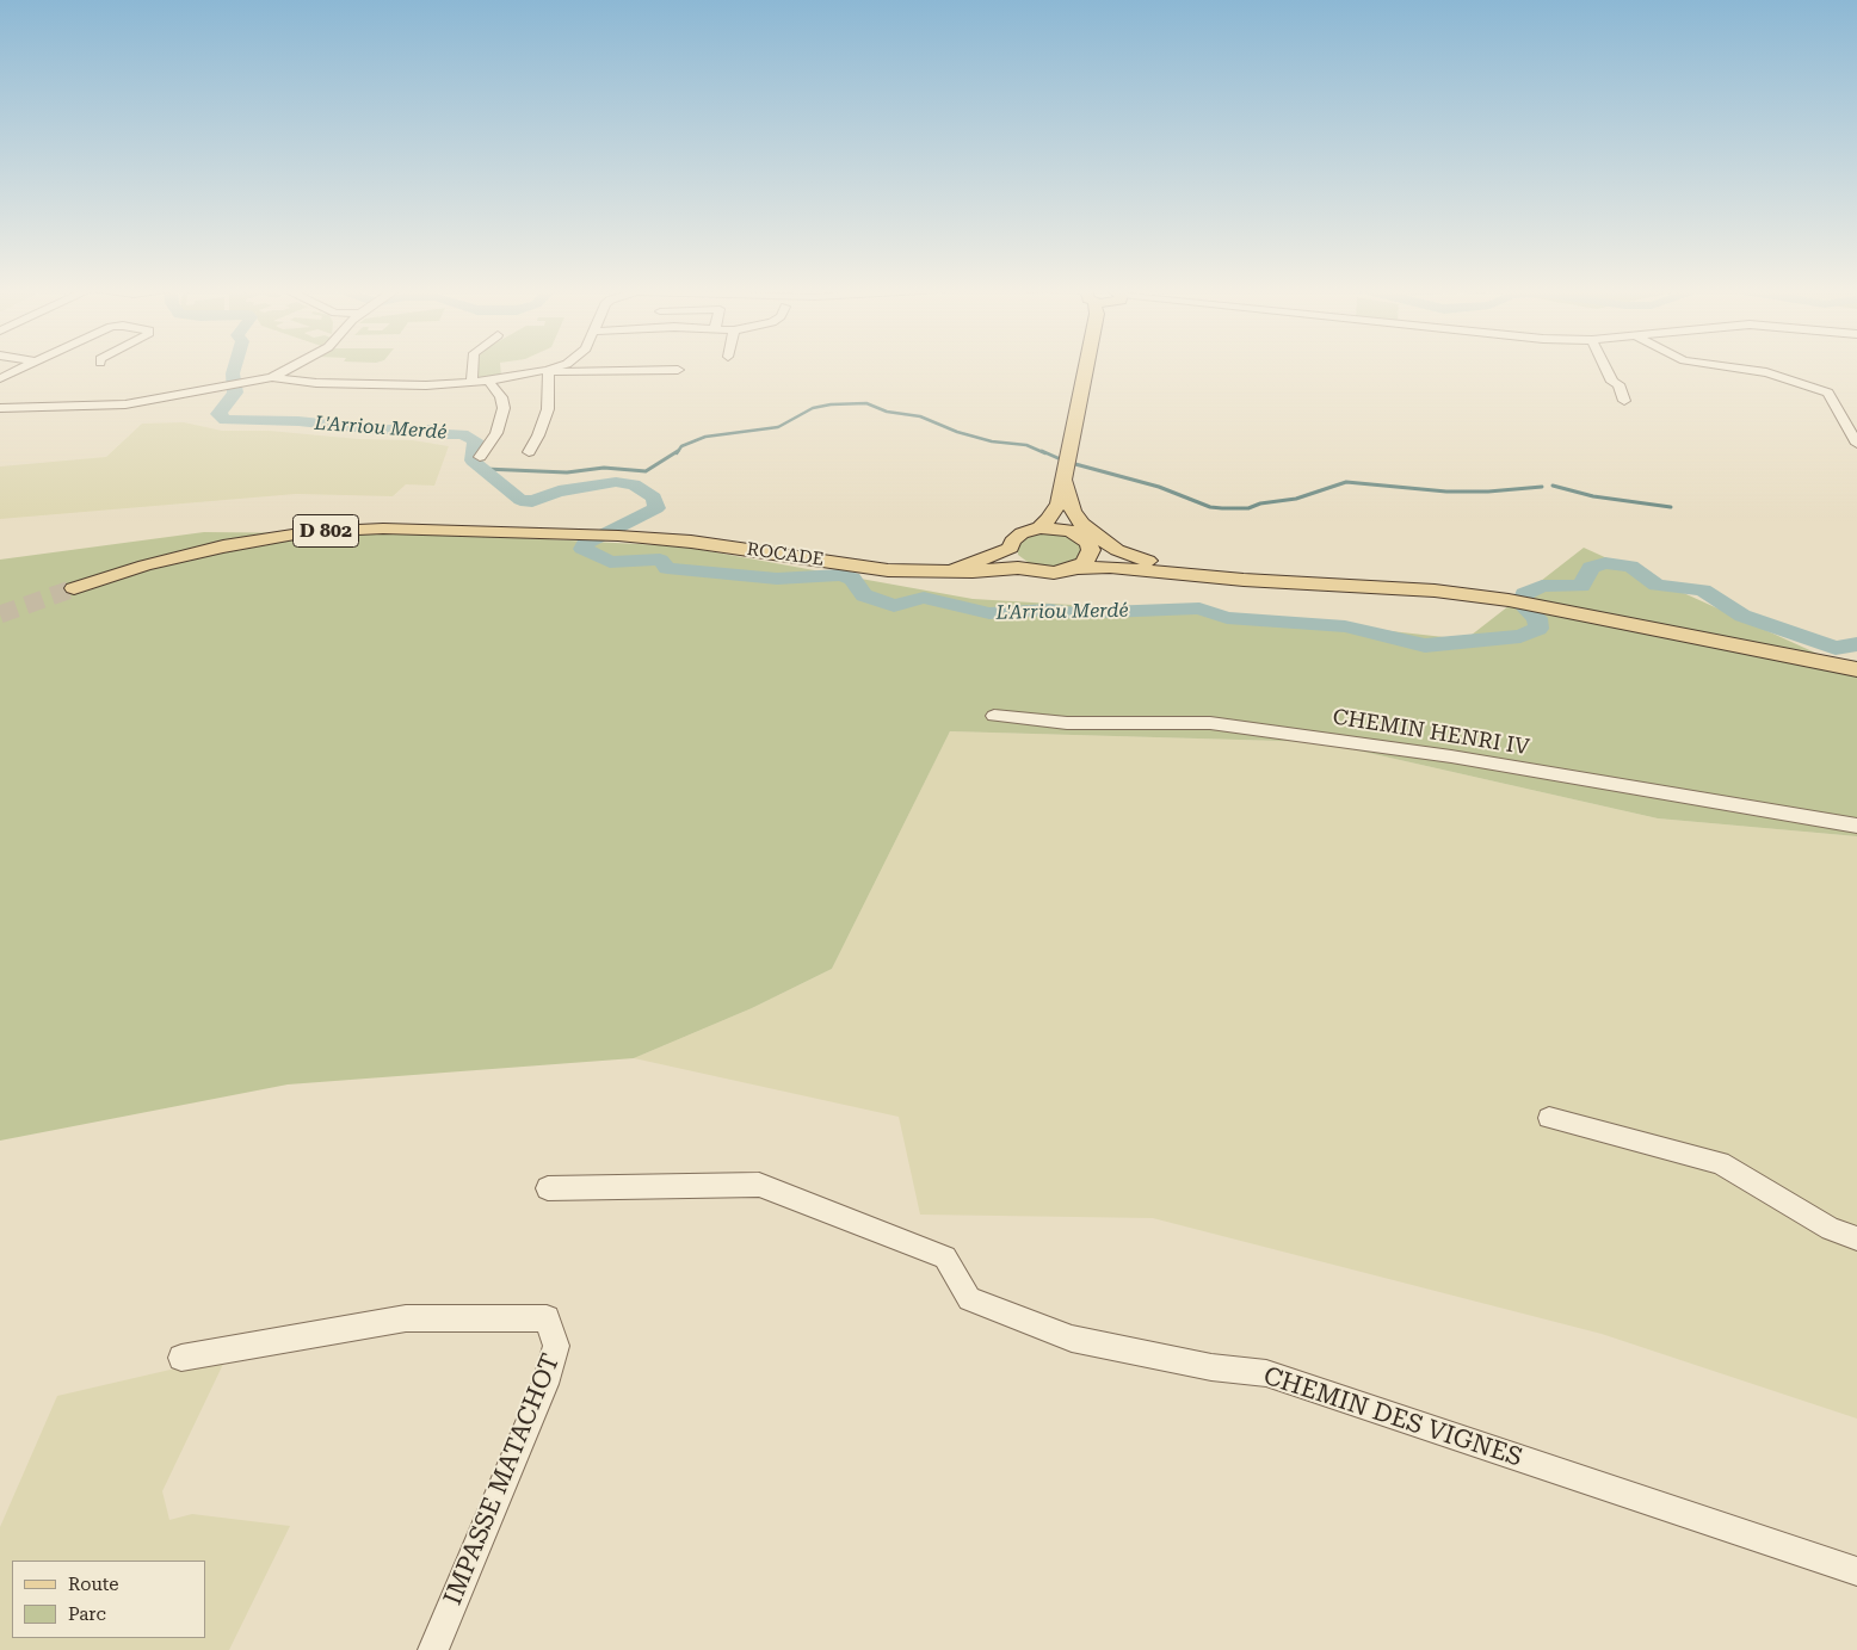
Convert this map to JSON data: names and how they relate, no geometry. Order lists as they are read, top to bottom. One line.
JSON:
{"streets":{"main road":["D 802","ROCADE"],"street":["CHEMIN HENRI IV","CHEMIN DES VIGNES","IMPASSE MATACHOT"]},"crossings":[["D 802","ROCADE"]],"water":["L'Arriou Merdé"],"legend":["Route","Parc"]}
